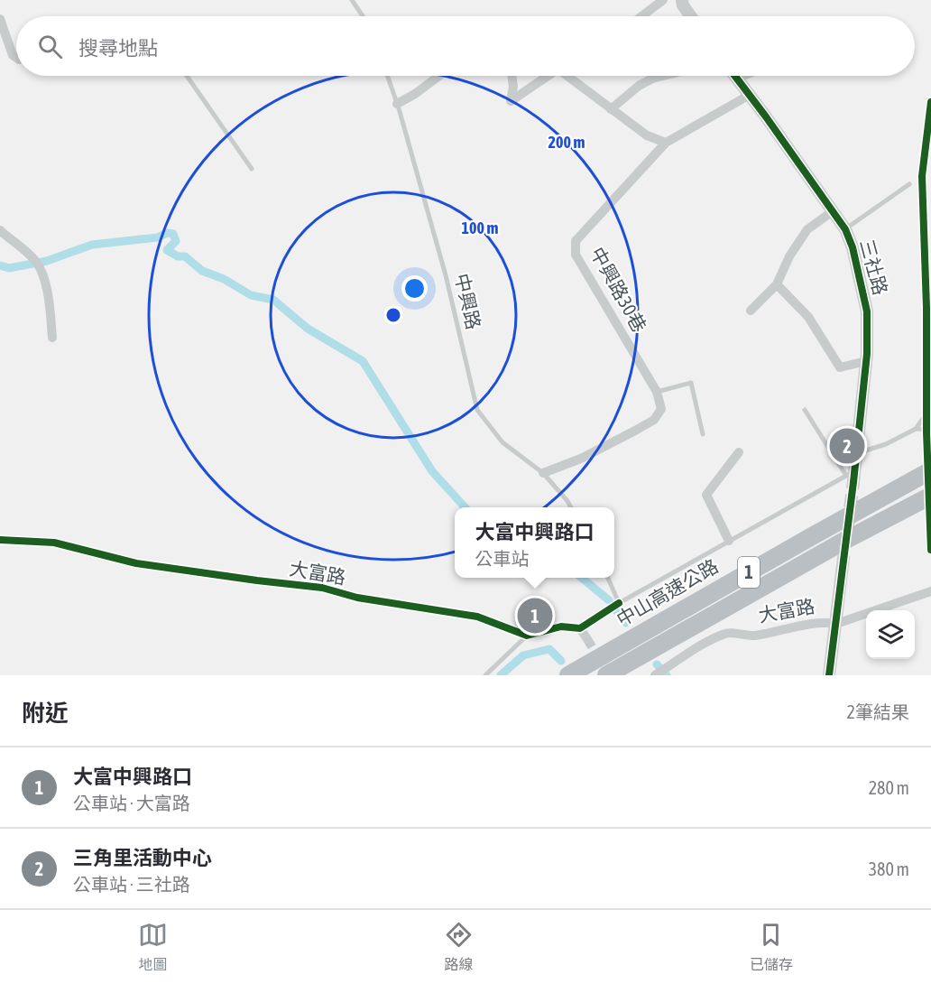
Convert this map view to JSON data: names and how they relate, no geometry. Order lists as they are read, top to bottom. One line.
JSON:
{"streets":{"highway":["1","中山高速公路"],"street":["三社路","中興路30巷","大富路"],"lane":["中興路"]},"crossings":[["三社路","中興路30巷"]],"page":{"search":"搜尋地點","pins":["2","1"],"popup":["大富中興路口","公車站"],"heading":["附近","2筆結果"],"list":[{"mark":"1","name":"大富中興路口","note":"公車站 · 大富路","value":"280 m"},{"mark":"2","name":"三角里活動中心","note":"公車站 · 三社路","value":"380 m"}],"nav":["地圖","路線","已儲存"]},"rings":["200 m","100 m"]}
